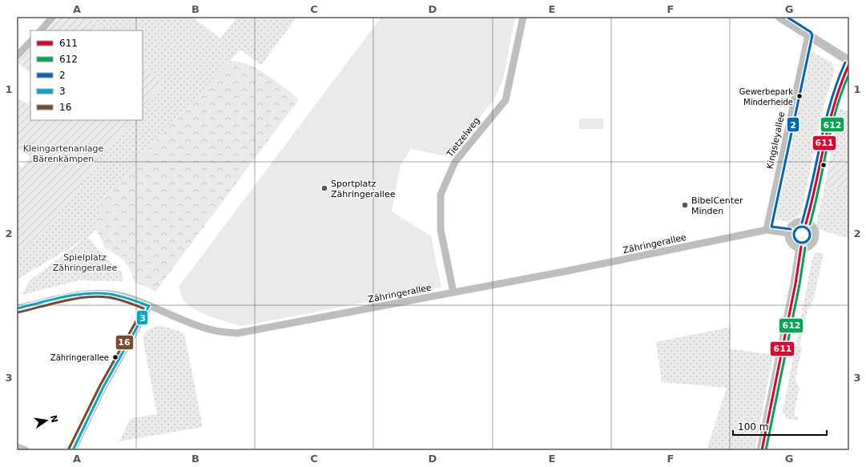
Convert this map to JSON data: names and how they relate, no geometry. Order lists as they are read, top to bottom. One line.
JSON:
{"streets":{"street":["Tietzelweg","Kingsleyallee","Zähringerallee"]},"crossings":[["Tietzelweg","Zähringerallee"],["Kingsleyallee","Zähringerallee"]],"parks":["Kleingartenanlage Bärenkämpen","Spielplatz Zähringerallee"],"places":["Gewerbepark Minderheide","Sportplatz Zähringerallee","BibelCenter Minden","Zähringerallee"],"lines":["transit line 2","transit line 611","transit line 612","transit line 3","transit line 16"],"legend":["611","612","2","3","16"],"scale_bar":"100 m","north":"right","grid":{"columns":["A","B","C","D","E","F","G"],"rows":["1","2","3"]}}
